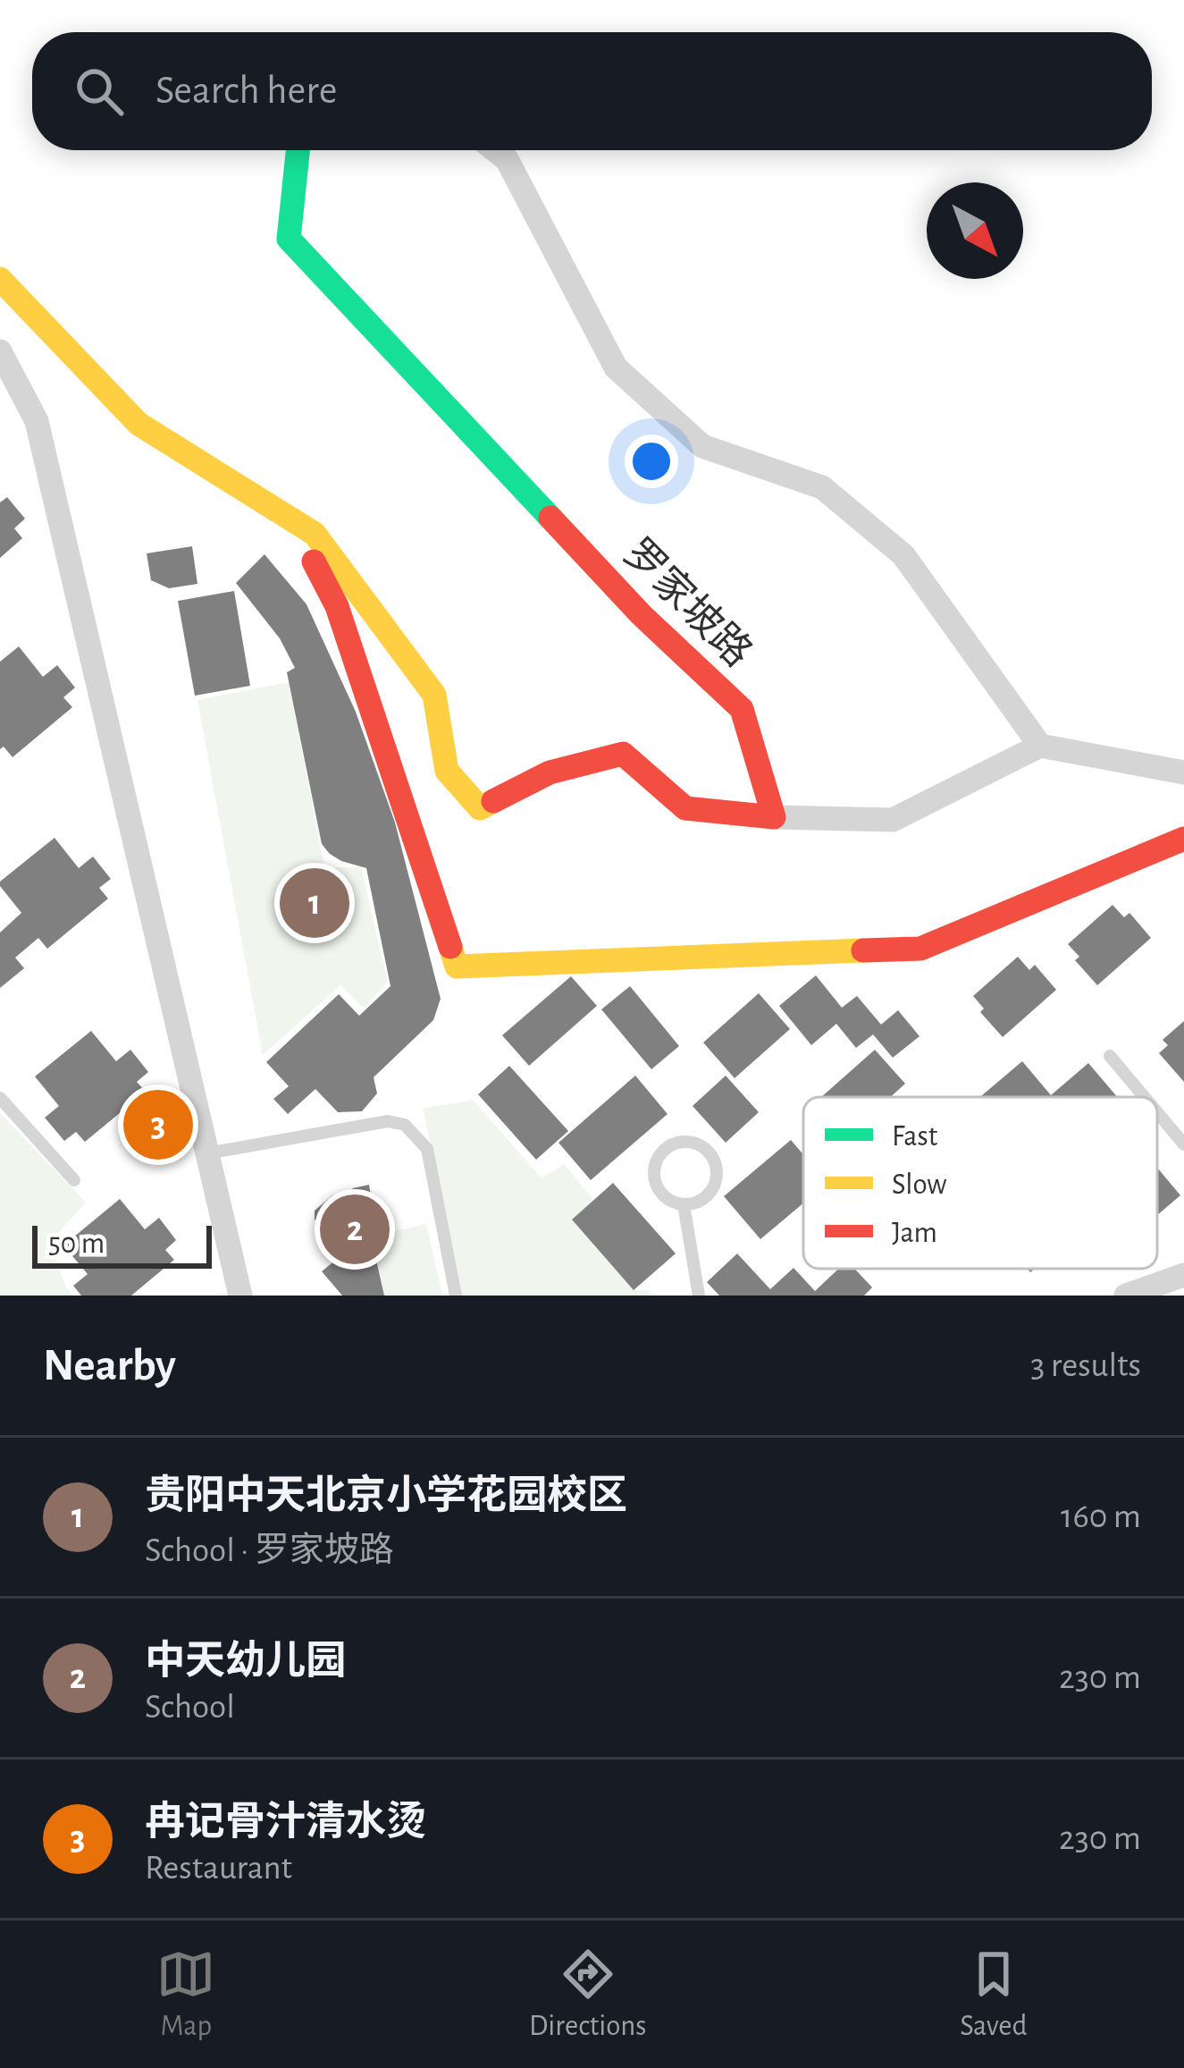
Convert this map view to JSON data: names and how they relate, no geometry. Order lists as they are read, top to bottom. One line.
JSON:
{"streets":{"street":["罗家坡路"]},"legend":["Fast","Slow","Jam"],"scale_bar":"50 m","north":"bottom right","page":{"search":"Search here","pins":["1","3","2"],"scale":"50 m","heading":["Nearby","3 results"],"list":[{"mark":"1","name":"贵阳中天北京小学花园校区","note":"School · 罗家坡路","value":"160 m"},{"mark":"2","name":"中天幼儿园","note":"School","value":"230 m"},{"mark":"3","name":"冉记骨汁清水烫","note":"Restaurant","value":"230 m"}],"nav":["Map","Directions","Saved"]}}
